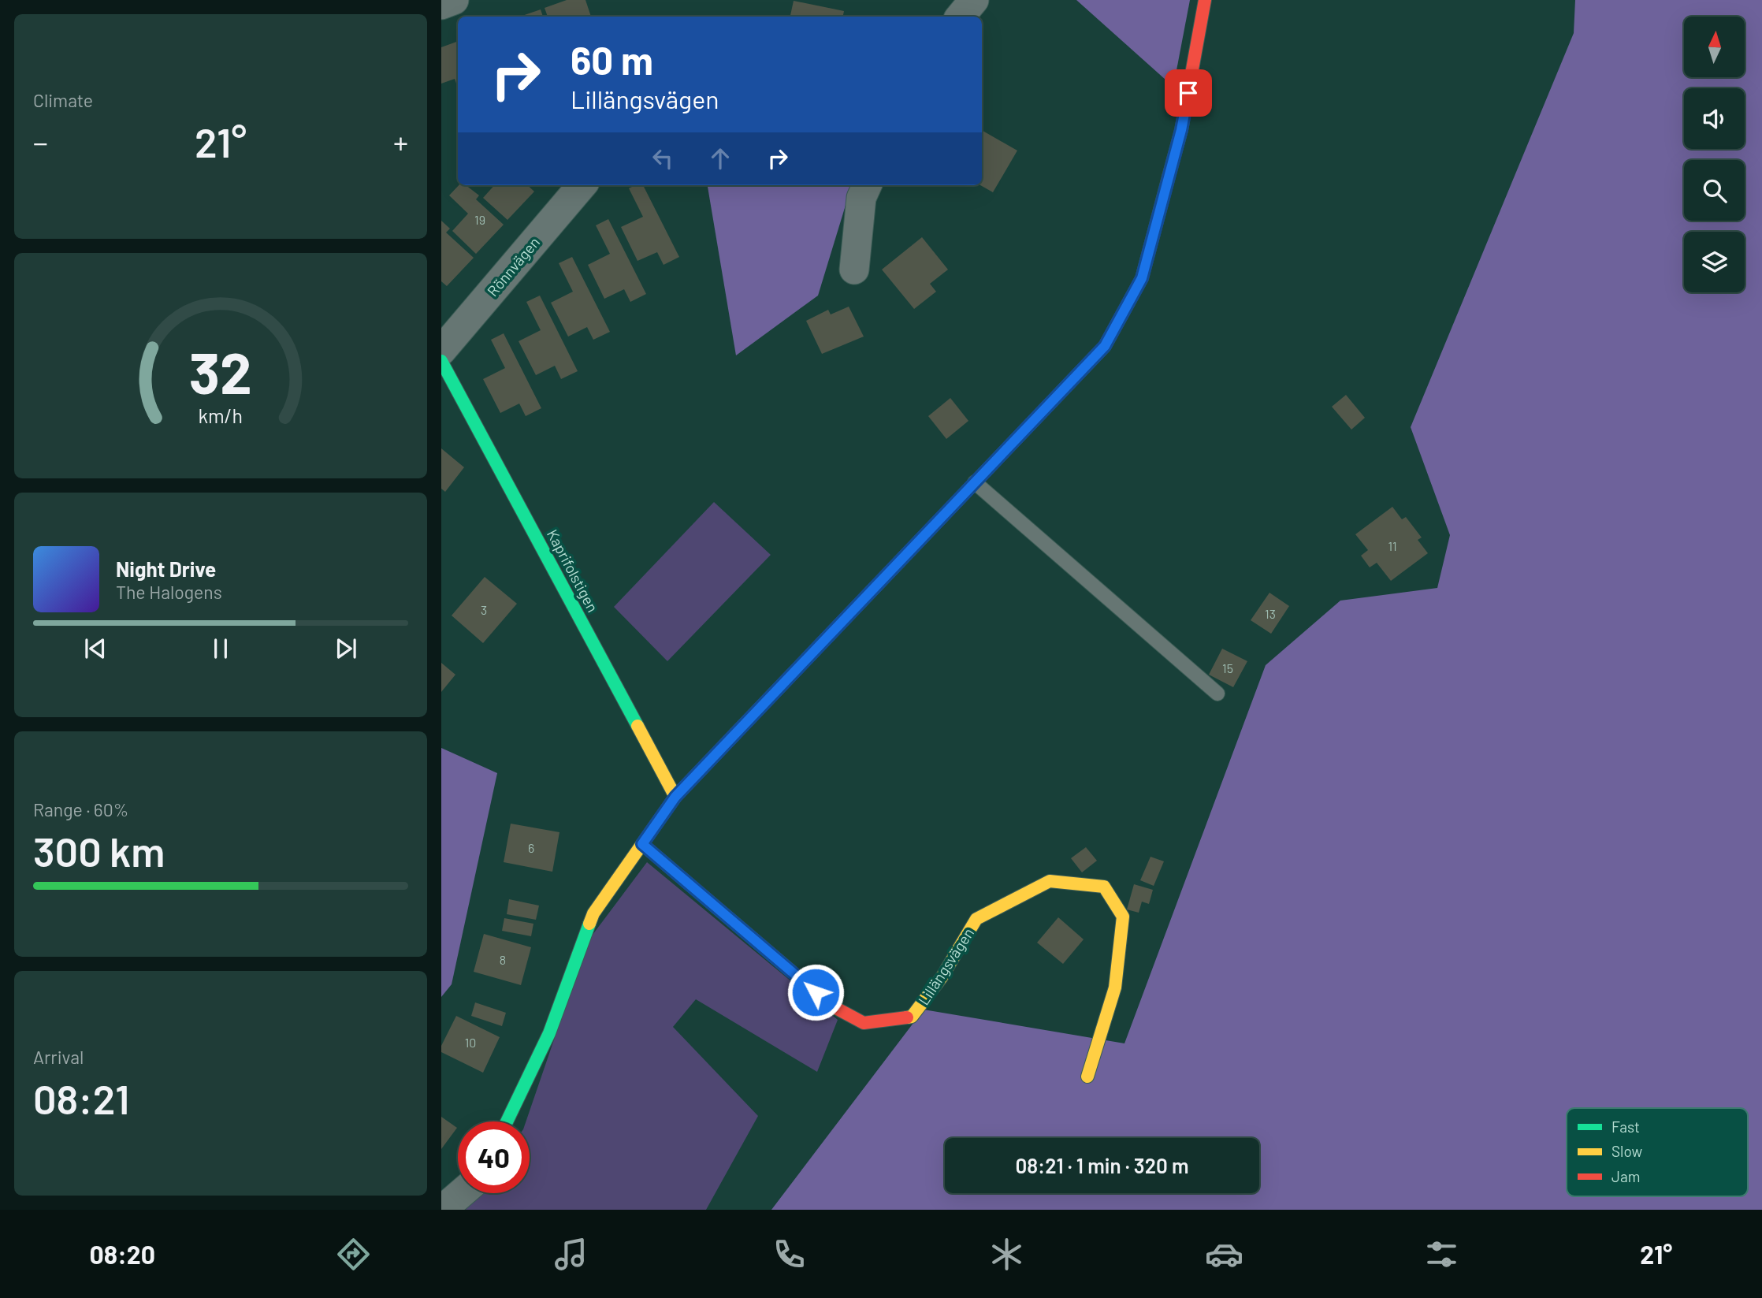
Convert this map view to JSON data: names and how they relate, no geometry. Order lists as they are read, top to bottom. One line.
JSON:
{"streets":{"street":["Rönnvägen","Kaprifolstigen","Lillängsvägen"]},"house_numbers":["19","11","3","13","15","6","8","10"],"legend":["Fast","Slow","Jam"],"north":"top","page":{"tile":["Climate",["Range · 60%","300 km"],["Arrival","08:21"]],"turn":["60 m","Lillängsvägen"],"heat":["−","21°","+"],"song":["Night Drive","The Halogens"],"limit":"40","trip":"08:21 · 1 min · 320 m","tabs":["08:20","21°"],"gauge":["32","km/h"]}}
